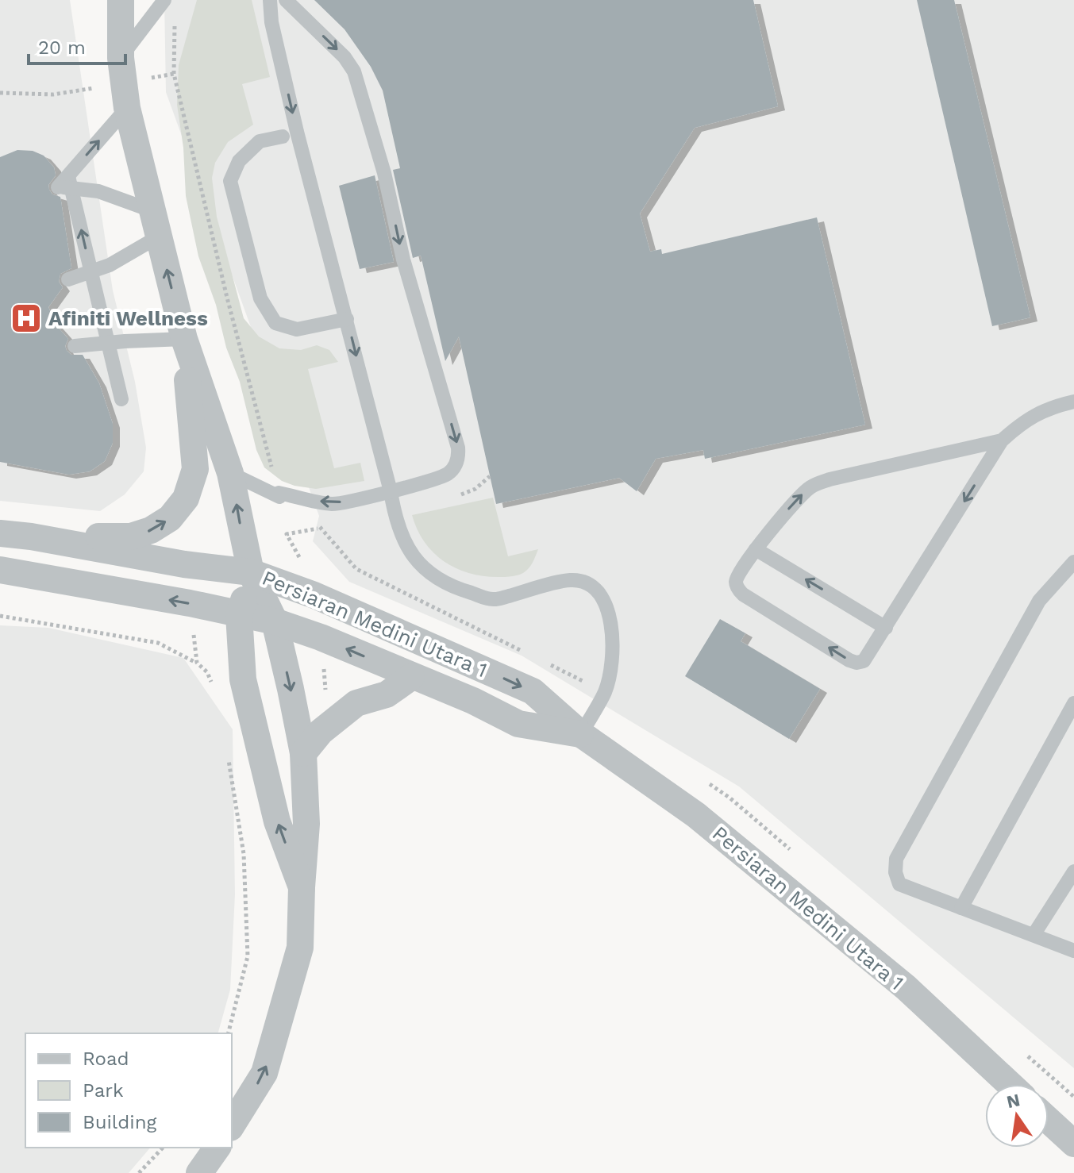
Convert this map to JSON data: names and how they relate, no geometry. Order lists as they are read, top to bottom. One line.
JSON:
{"streets":{"street":["Persiaran Medini Utara 1"]},"places":{"hospital":["Afiniti Wellness"]},"legend":["Road","Park","Building"],"scale_bar":"20 m","north":"top"}
